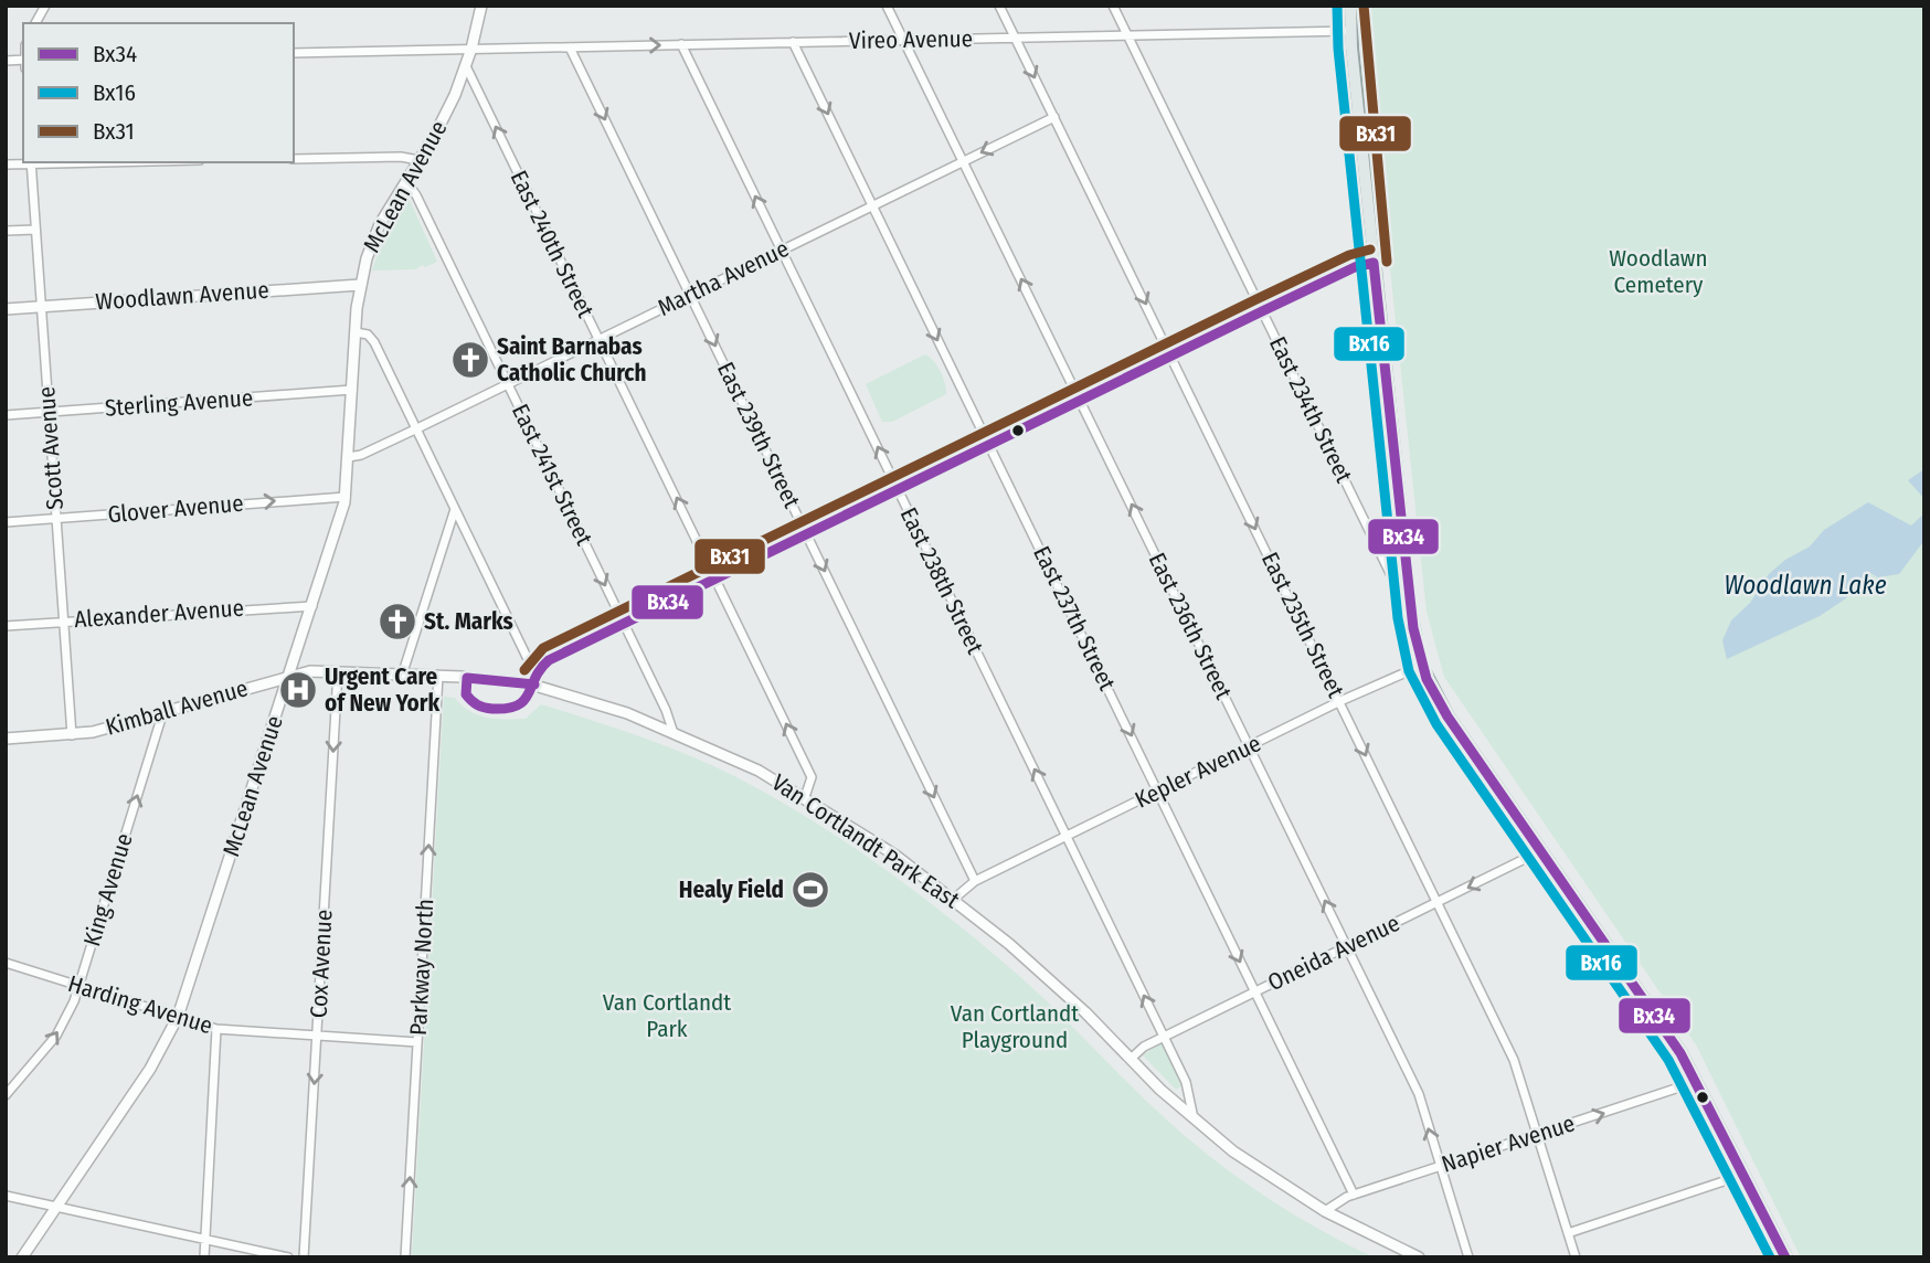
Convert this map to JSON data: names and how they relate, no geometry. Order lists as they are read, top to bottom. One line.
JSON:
{"streets":{"street":["Vireo Avenue","McLean Avenue","East 240th Street","Martha Avenue","Woodlawn Avenue","Sterling Avenue","East 234th Street","East 239th Street","Scott Avenue","East 241st Street","Glover Avenue","East 238th Street","Alexander Avenue","East 237th Street","East 235th Street","East 236th Street","Kimball Avenue","Kepler Avenue","Van Cortlandt Park East","King Avenue","Oneida Avenue","Cox Avenue","Parkway North","Harding Avenue","Napier Avenue"]},"crossings":[["Vireo Avenue","McLean Avenue"],["Vireo Avenue","East 234th Street"],["Vireo Avenue","East 239th Street"],["Vireo Avenue","East 238th Street"],["Vireo Avenue","East 237th Street"],["Vireo Avenue","East 235th Street"],["Vireo Avenue","East 236th Street"],["McLean Avenue","East 240th Street"],["McLean Avenue","Martha Avenue"],["McLean Avenue","Woodlawn Avenue"],["McLean Avenue","Sterling Avenue"],["McLean Avenue","East 241st Street"],["McLean Avenue","Glover Avenue"],["McLean Avenue","Alexander Avenue"],["McLean Avenue","Kimball Avenue"],["McLean Avenue","Harding Avenue"],["East 240th Street","Martha Avenue"],["East 240th Street","Van Cortlandt Park East"],["Martha Avenue","East 239th Street"],["Martha Avenue","East 241st Street"],["Martha Avenue","East 238th Street"],["Martha Avenue","East 237th Street"],["Martha Avenue","East 235th Street"],["Martha Avenue","East 236th Street"],["Woodlawn Avenue","Scott Avenue"],["Sterling Avenue","Scott Avenue"],["East 239th Street","Kepler Avenue"],["Scott Avenue","Glover Avenue"],["Scott Avenue","Alexander Avenue"],["Scott Avenue","Kimball Avenue"],["East 241st Street","Van Cortlandt Park East"],["East 238th Street","Kepler Avenue"],["East 238th Street","Van Cortlandt Park East"],["East 238th Street","Oneida Avenue"],["East 237th Street","Kepler Avenue"],["East 237th Street","Oneida Avenue"],["East 237th Street","Napier Avenue"],["East 235th Street","Kepler Avenue"],["East 235th Street","Oneida Avenue"],["East 235th Street","Napier Avenue"],["East 236th Street","Kepler Avenue"],["East 236th Street","Oneida Avenue"],["East 236th Street","Napier Avenue"],["Kimball Avenue","Van Cortlandt Park East"],["Kimball Avenue","King Avenue"],["Kimball Avenue","Cox Avenue"],["Kimball Avenue","Parkway North"],["Van Cortlandt Park East","Oneida Avenue"],["Van Cortlandt Park East","Parkway North"],["Van Cortlandt Park East","Napier Avenue"],["King Avenue","Harding Avenue"],["Cox Avenue","Harding Avenue"],["Parkway North","Harding Avenue"]],"one_way":["East 240th Street","East 239th Street","East 241st Street","Glover Avenue","East 238th Street","East 237th Street","East 235th Street","East 236th Street","King Avenue","Cox Avenue","Parkway North","Napier Avenue"],"water":["Woodlawn Lake"],"parks":["Woodlawn Cemetery","Van Cortlandt Park","Van Cortlandt Playground"],"places":{"church":["Saint Barnabas Catholic Church","St. Marks"],"hospital":["Urgent Care of New York"],"sports":["Healy Field"]},"lines":["transit line Bx16","transit line Bx31","transit line Bx34"],"legend":["Bx34","Bx16","Bx31"]}
